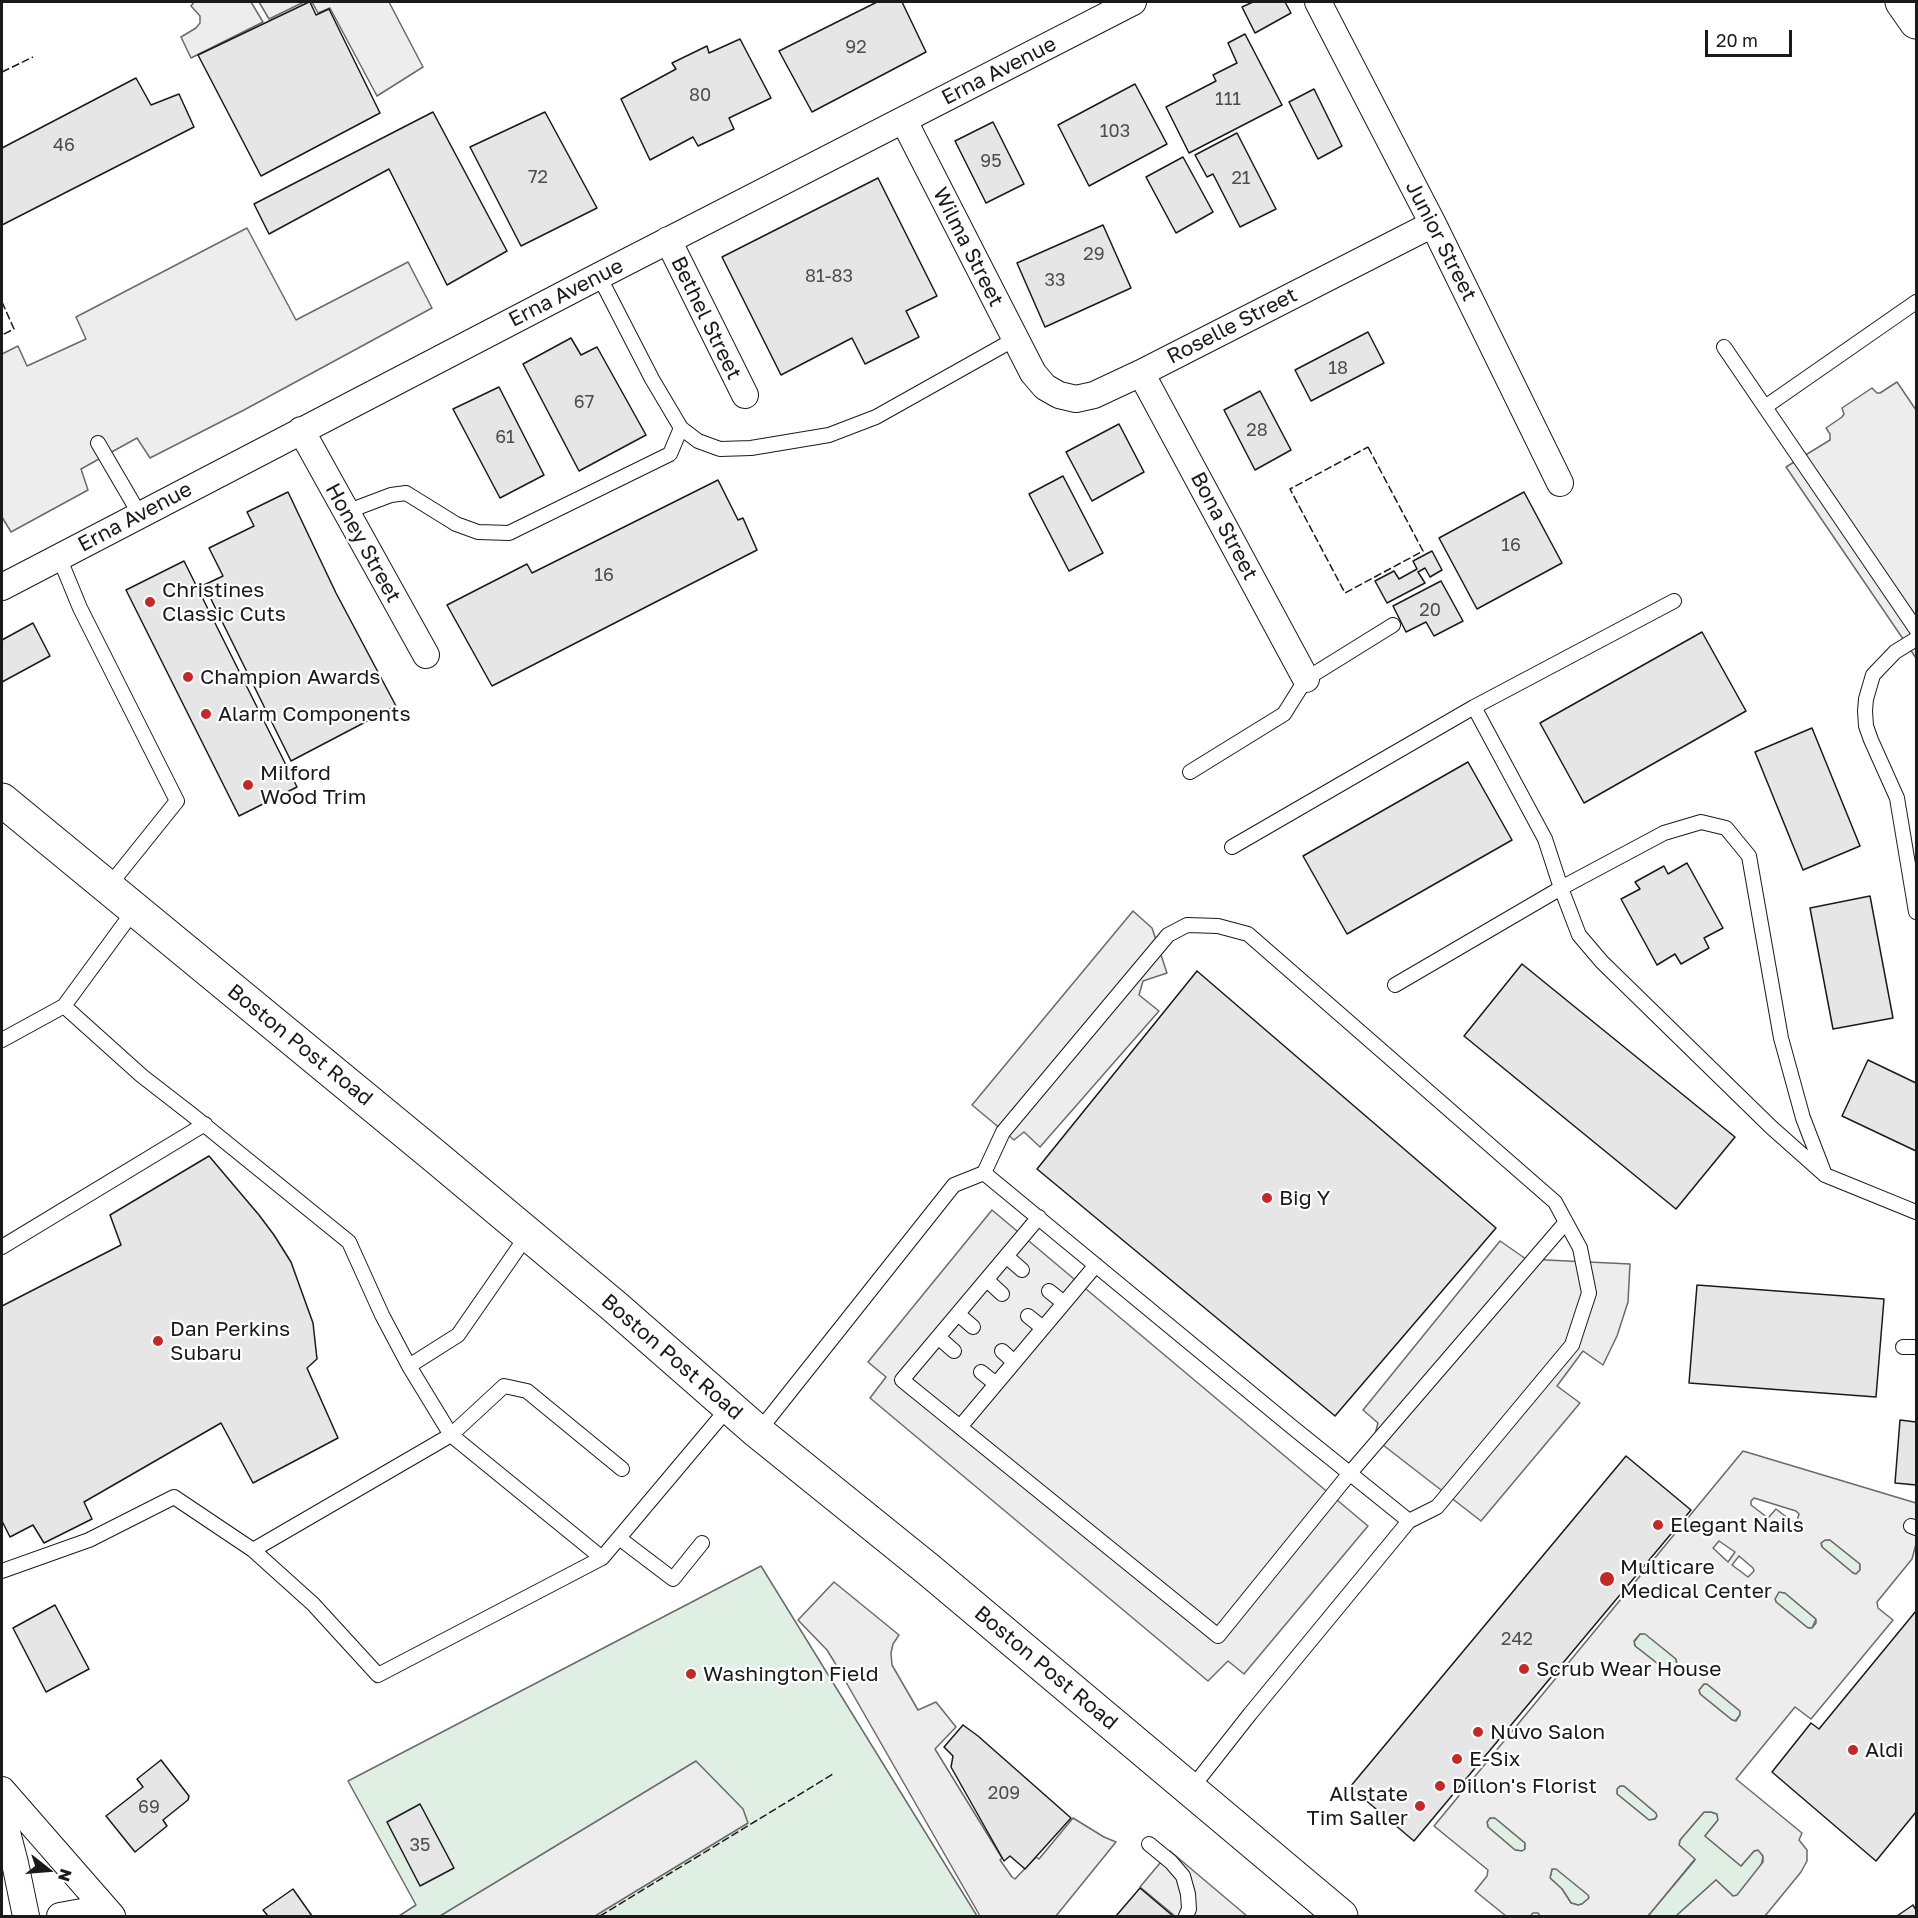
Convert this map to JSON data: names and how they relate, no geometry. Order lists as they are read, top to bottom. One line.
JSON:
{"streets":{"main road":["Boston Post Road"],"street":["Erna Avenue","Junior Street","Wilma Street","Bethel Street","Roselle Street","Bona Street","Honey Street"]},"crossings":[["Erna Avenue","Wilma Street"],["Erna Avenue","Bethel Street"],["Erna Avenue","Honey Street"],["Junior Street","Roselle Street"],["Wilma Street","Roselle Street"],["Roselle Street","Bona Street"]],"places":["Christines Classic Cuts","Champion Awards","Alarm Components","Milford Wood Trim","Big Y","Dan Perkins Subaru","Elegant Nails","Multicare Medical Center","Scrub Wear House","Washington Field","Nuvo Salon","Aldi","E-Six","Dillon's Florist","Allstate Tim Saller"],"house_numbers":["92","80","111","103","46","95","72","21","29","81-83","33","18","67","28","61","16","16","20","242","209","69","35"],"scale_bar":"20 m","north":"right"}
